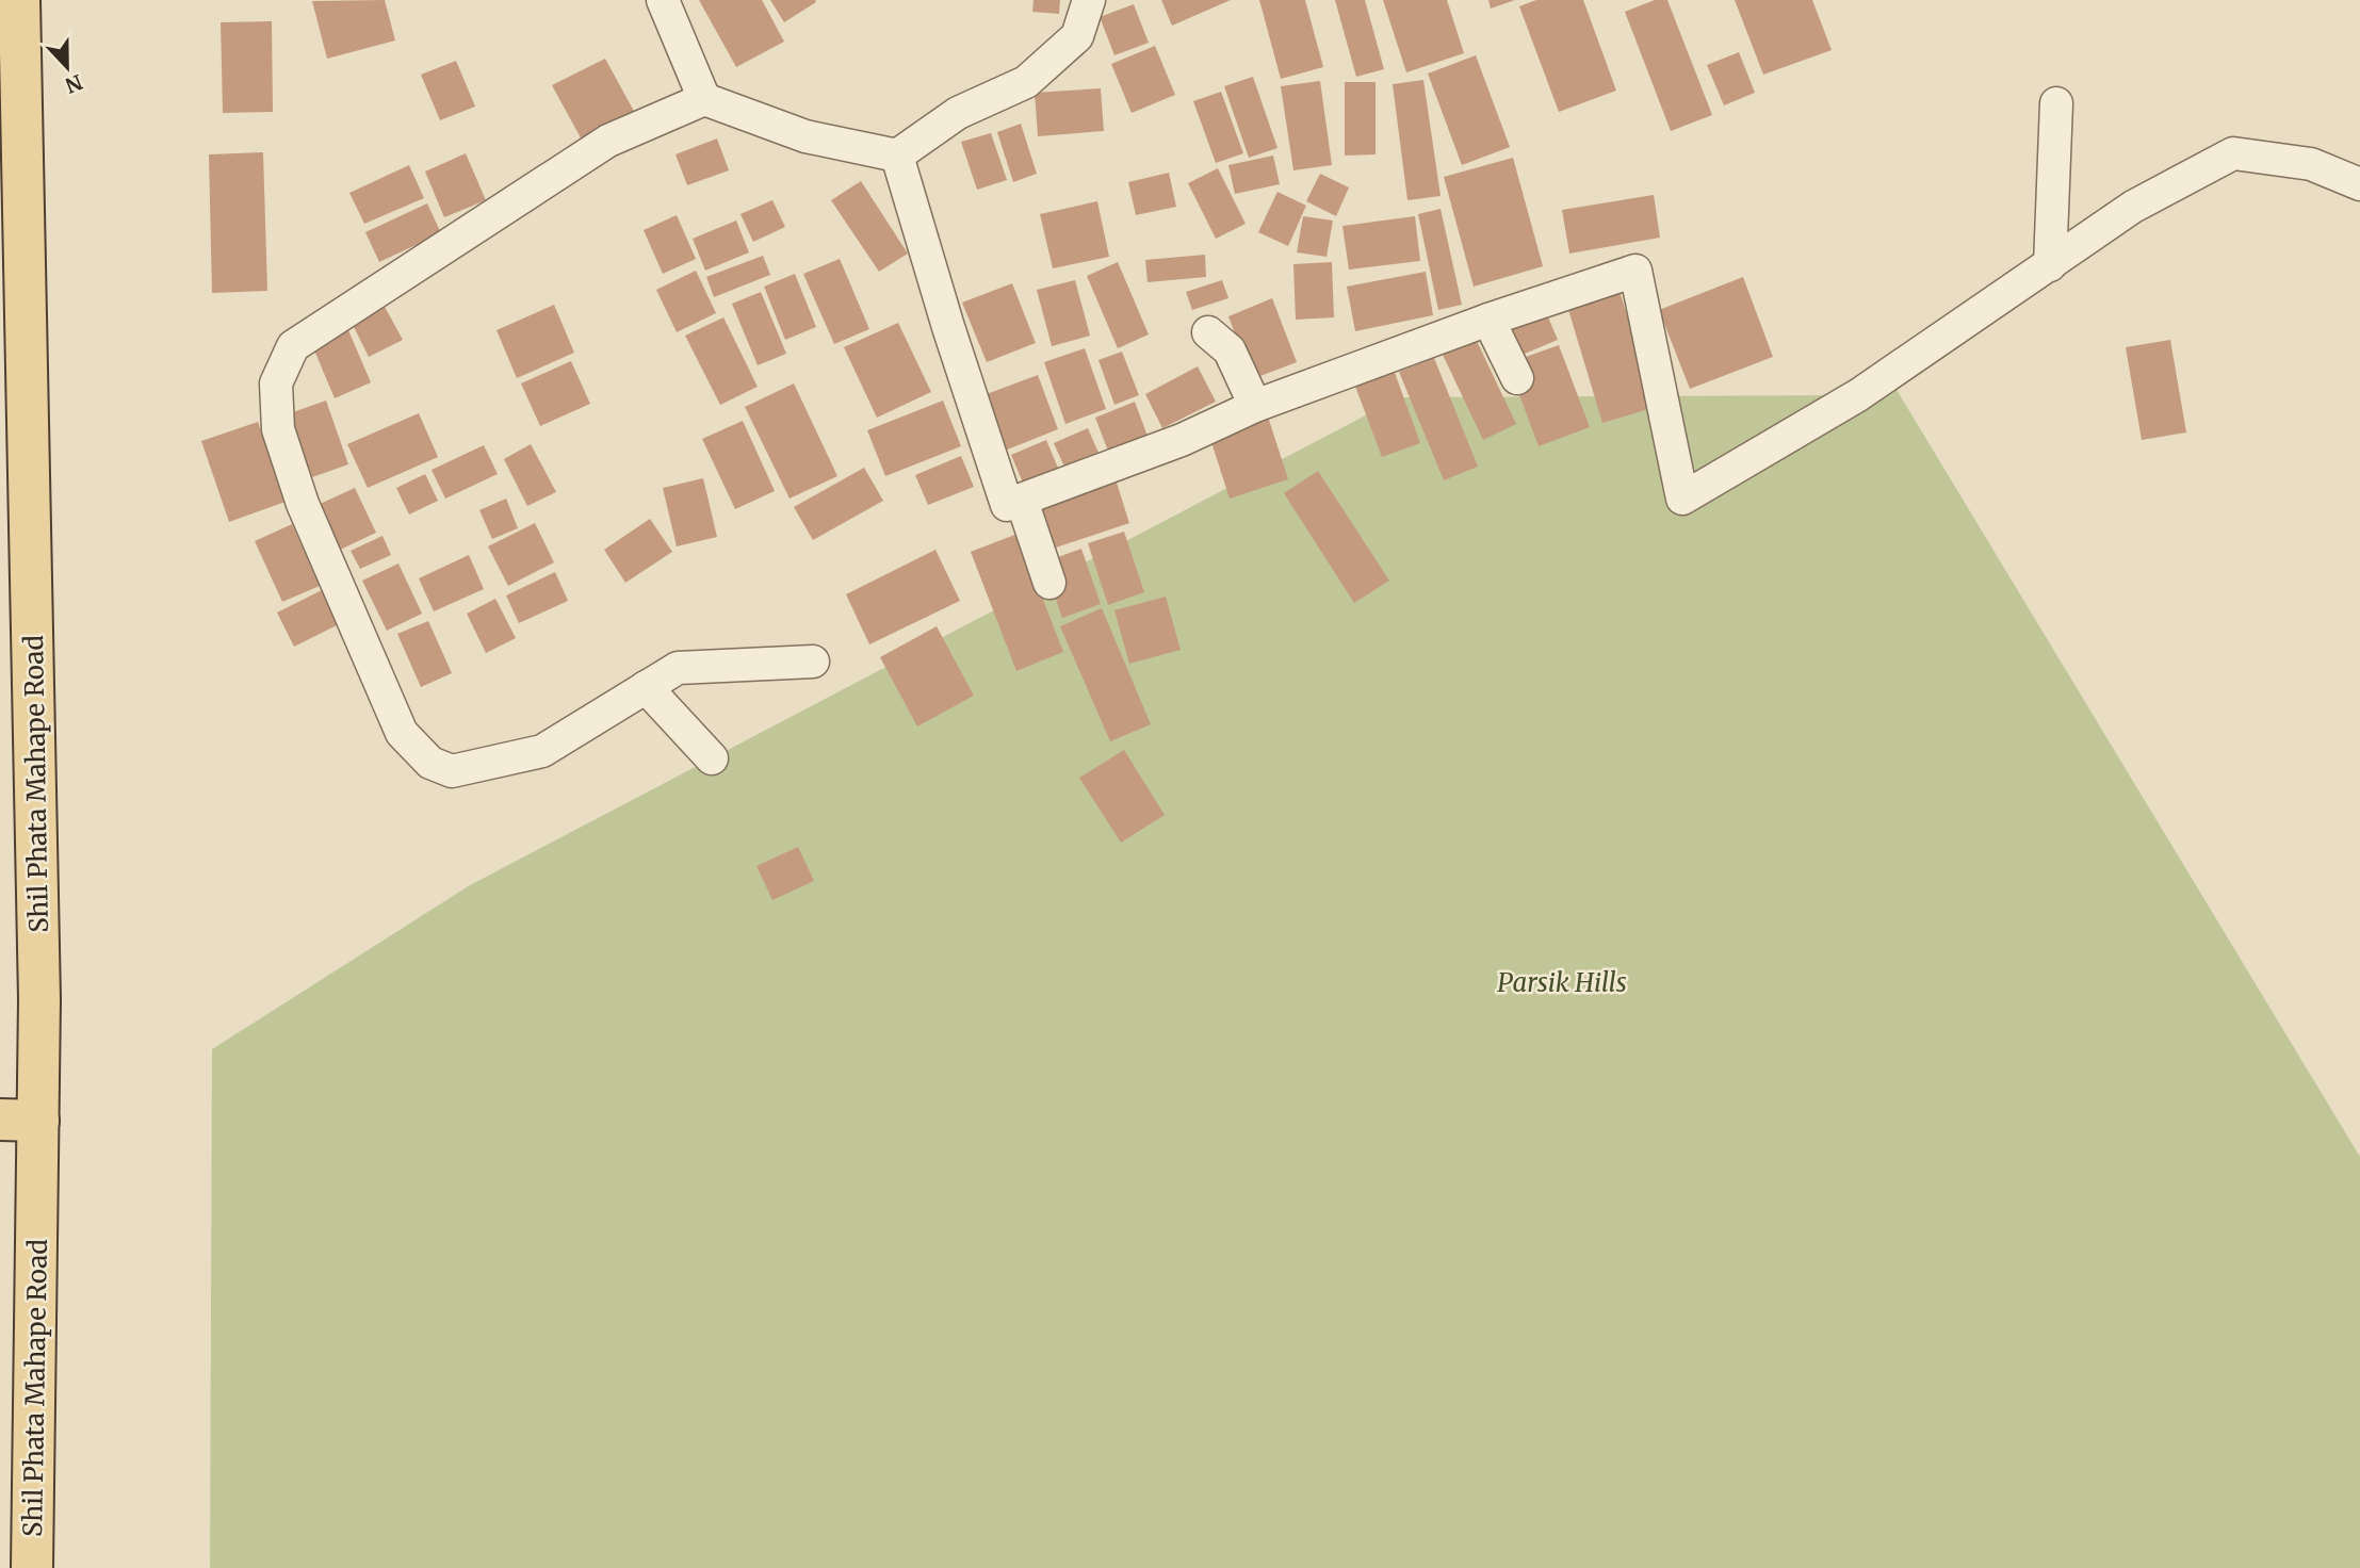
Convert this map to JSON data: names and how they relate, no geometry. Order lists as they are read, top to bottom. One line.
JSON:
{"streets":{"main road":["Shil Phata Mahape Road"]},"parks":["Parsik Hills"],"north":"bottom"}
